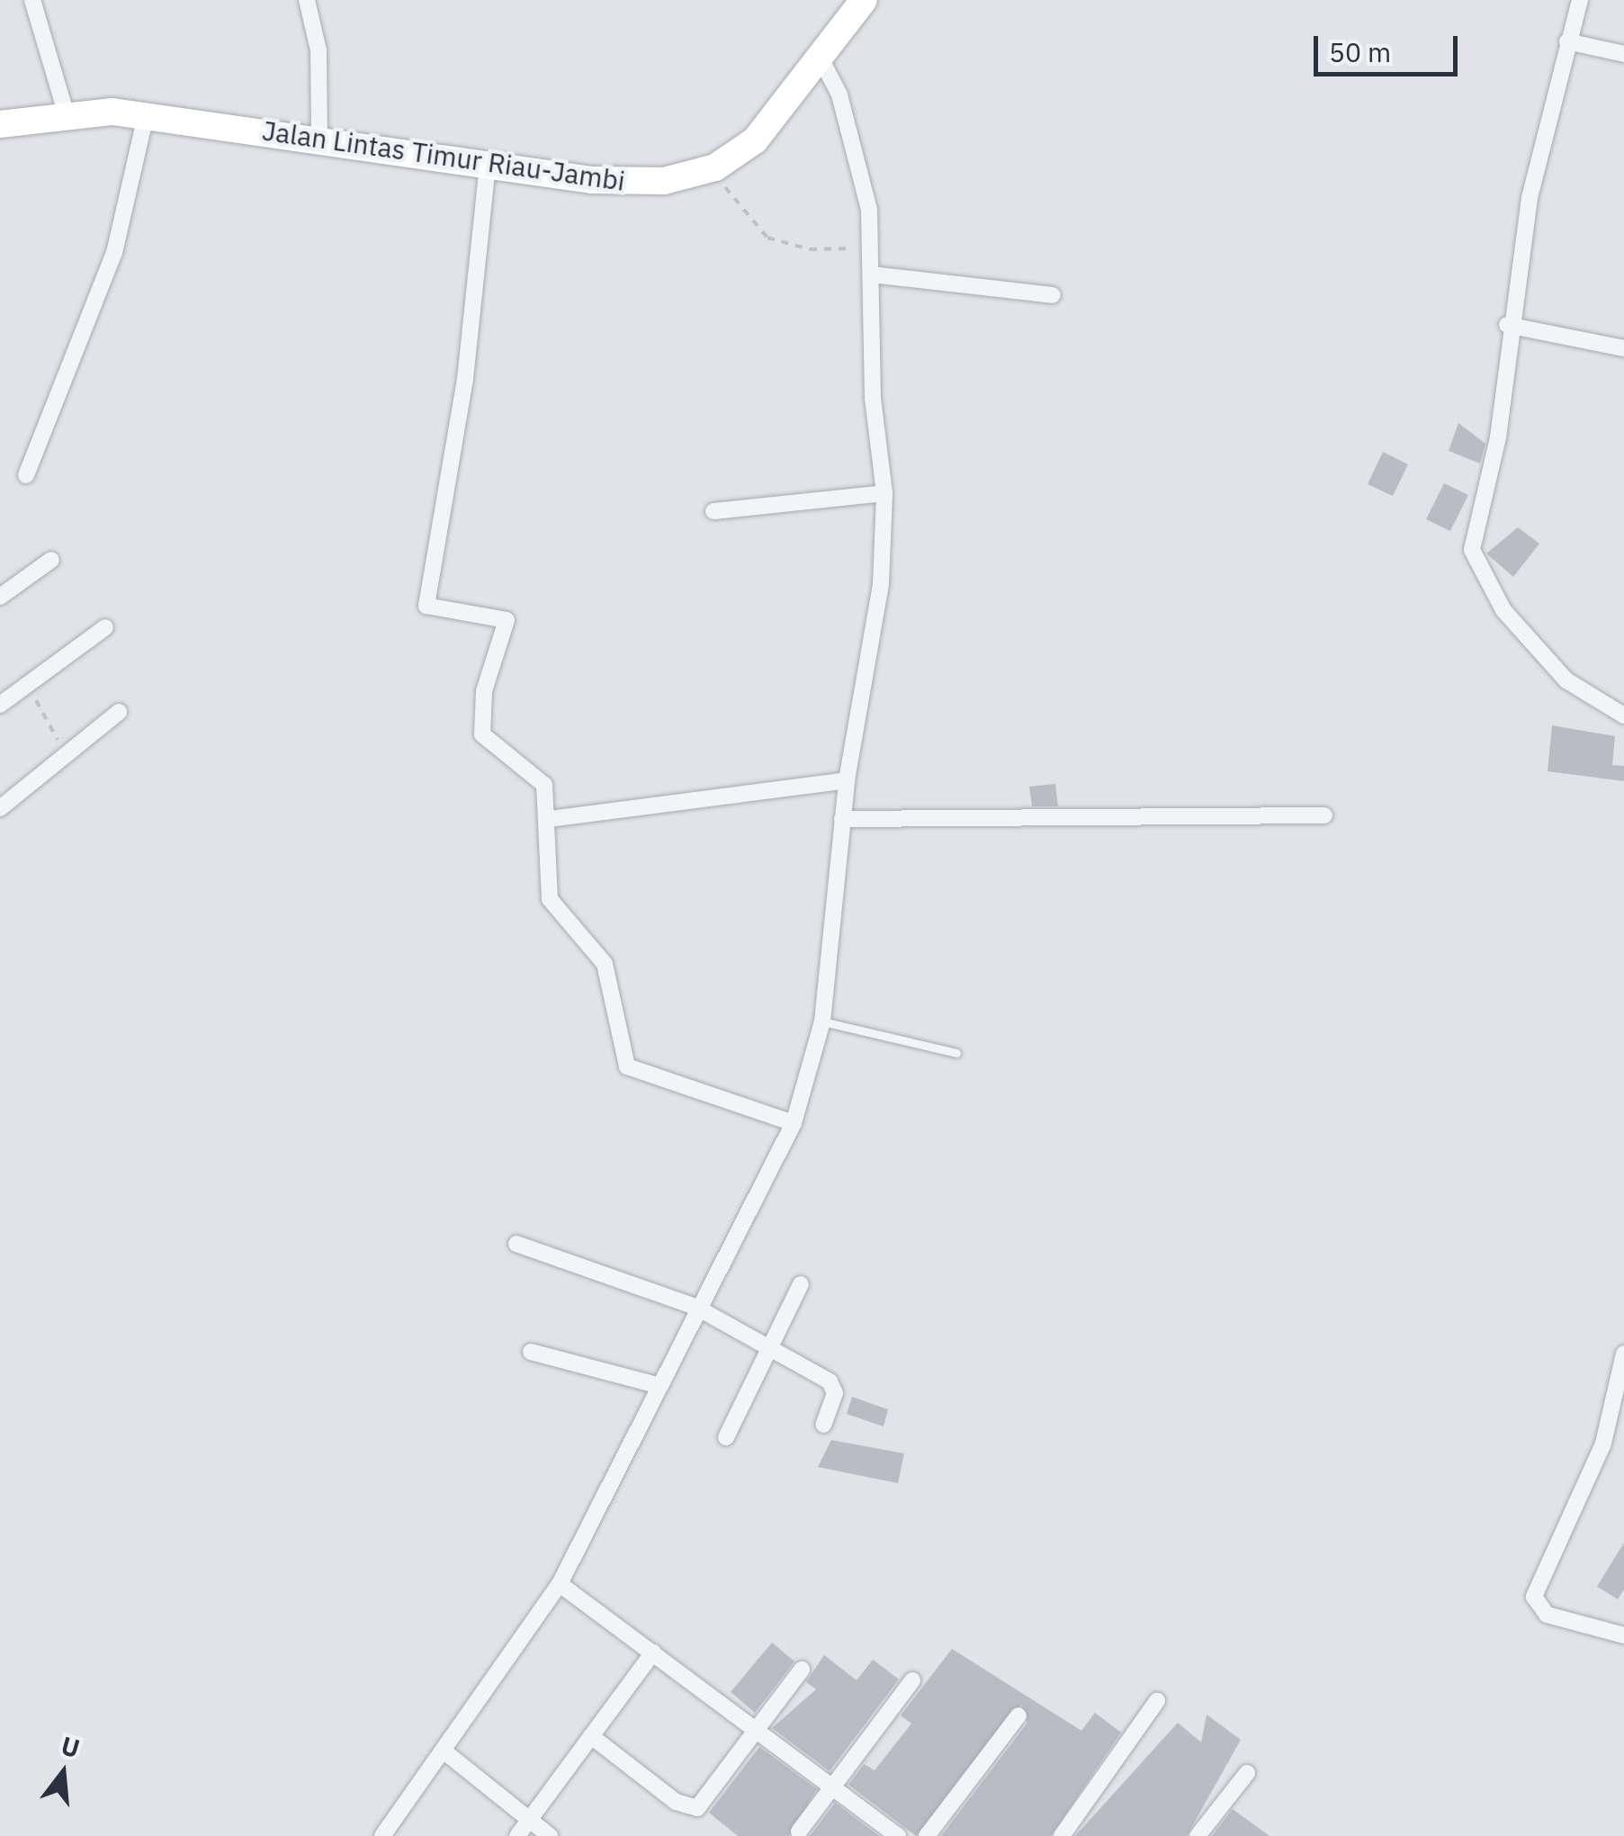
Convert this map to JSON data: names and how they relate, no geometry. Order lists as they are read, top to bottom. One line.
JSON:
{"streets":{"highway":["Jalan Lintas Timur Riau-Jambi"]},"scale_bar":"50 m","north":"top"}
